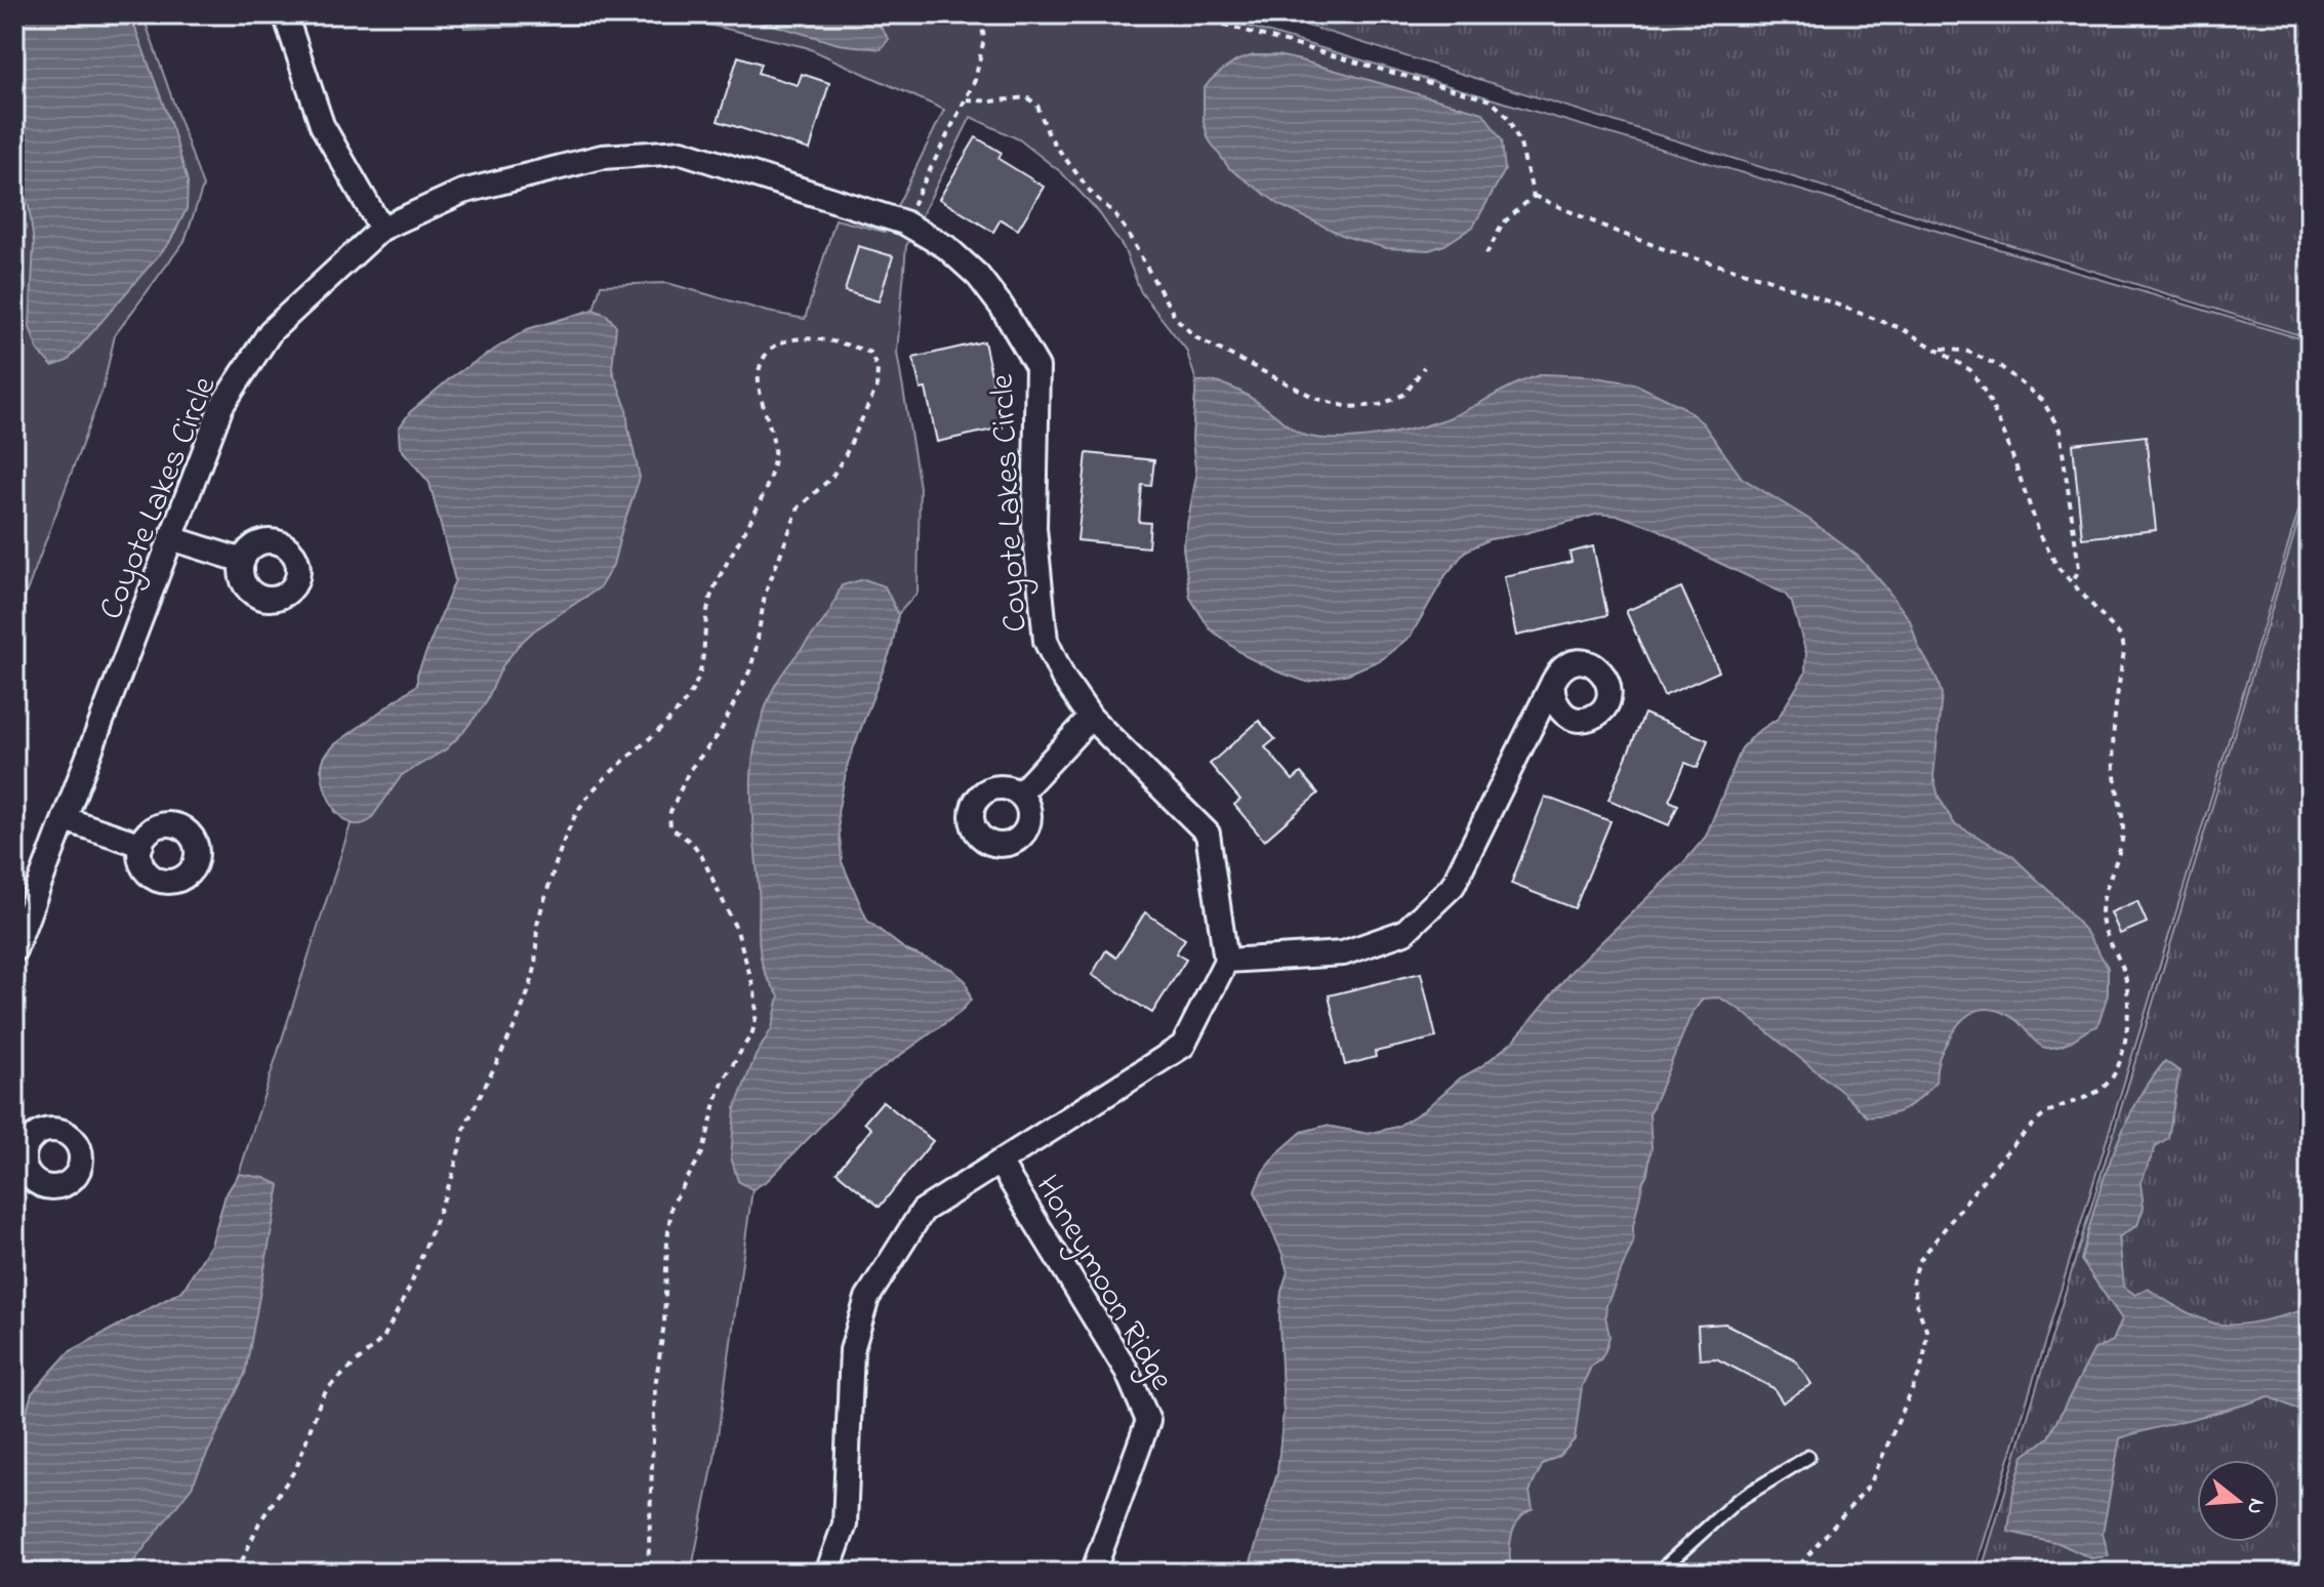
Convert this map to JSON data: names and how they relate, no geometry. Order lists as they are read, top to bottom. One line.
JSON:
{"streets":{"street":["Coyote Lakes Circle","Honeymoon Ridge"]},"north":"right"}
